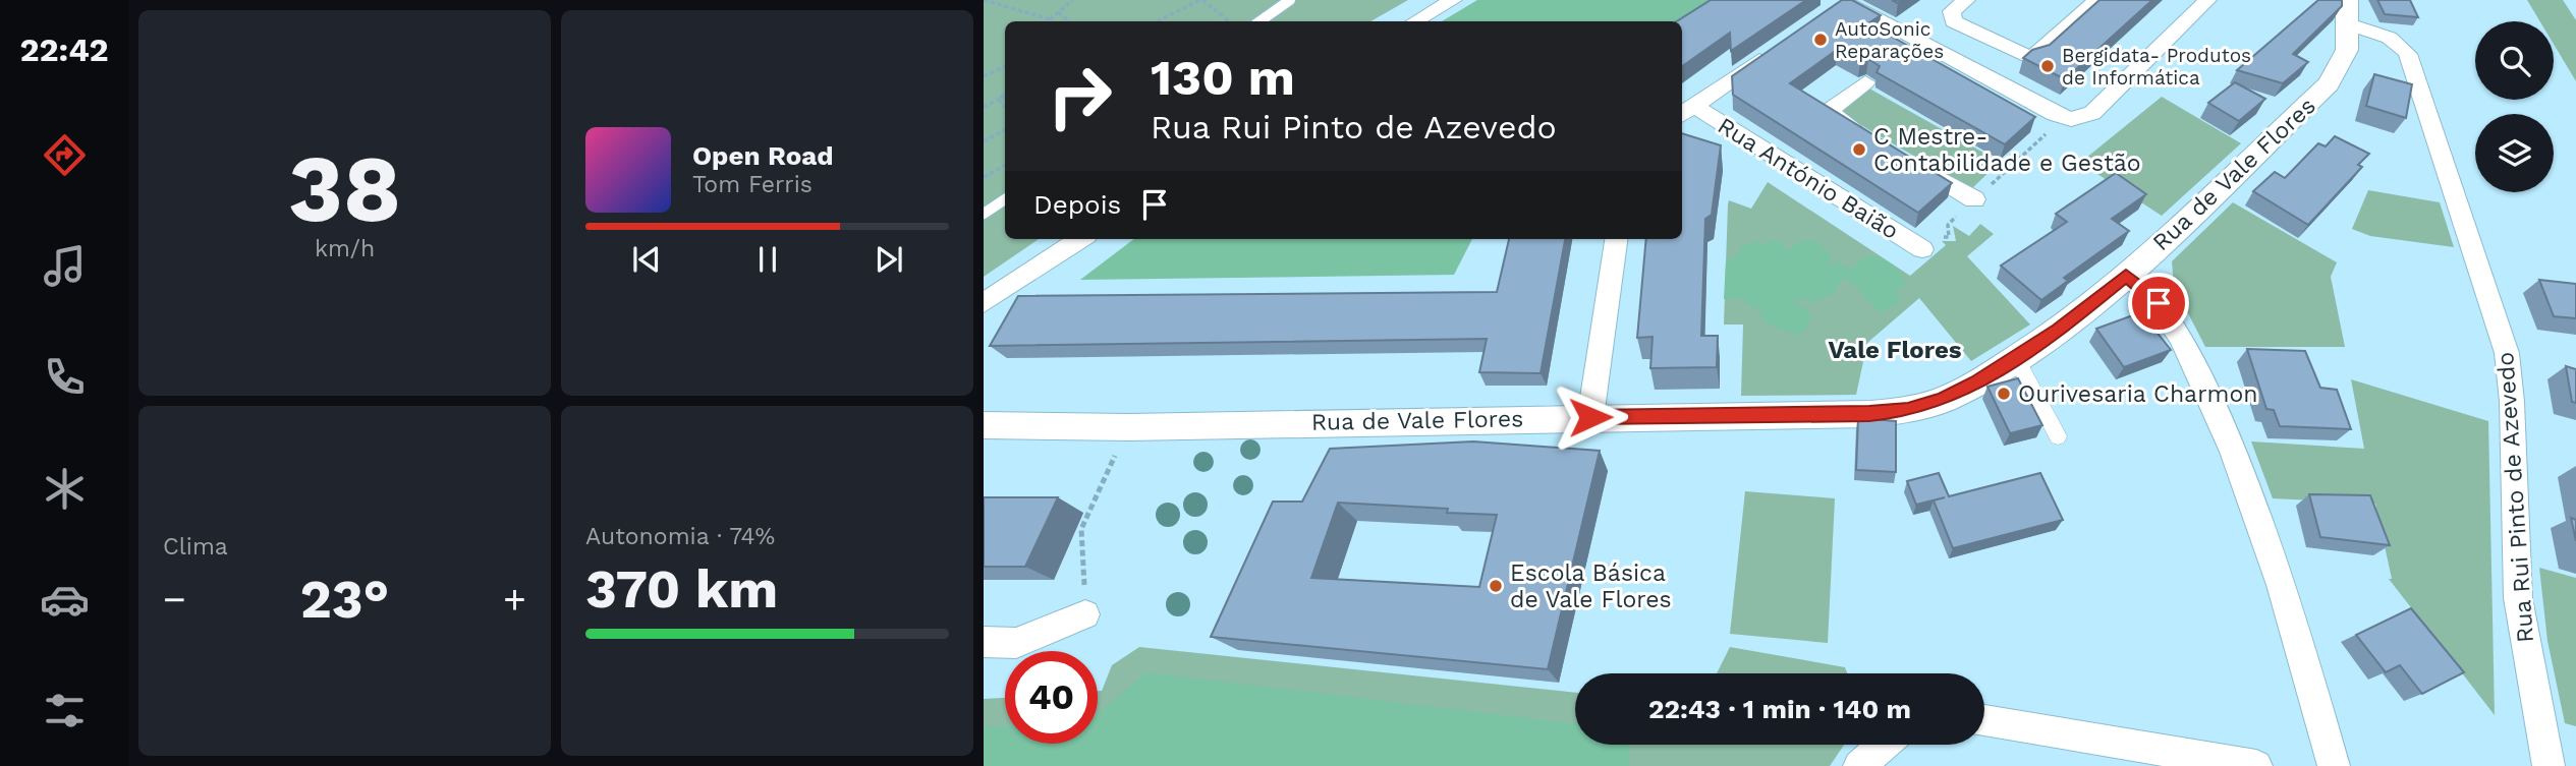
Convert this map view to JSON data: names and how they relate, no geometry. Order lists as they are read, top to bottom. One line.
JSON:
{"streets":{"street":["Rua de Vale Flores","Rua António Baião","Rua Rui Pinto de Azevedo"]},"crossings":[["Rua de Vale Flores","Rua Rui Pinto de Azevedo"]],"districts":["Vale Flores"],"places":["AutoSonic Reparações","Bergidata- Produtos de Informática","C Mestre- Contabilidade e Gestão","Ourivesaria Charmon","Escola Básica de Vale Flores"],"page":{"tabs":"22:42","tile":[["38","km/h"],"Clima",["Autonomia · 74%","370 km"]],"turn":["130 m","Rua Rui Pinto de Azevedo"],"song":["Open Road","Tom Ferris"],"then":"Depois","heat":["−","23°","+"],"limit":"40","trip":"22:43 · 1 min · 140 m"}}
